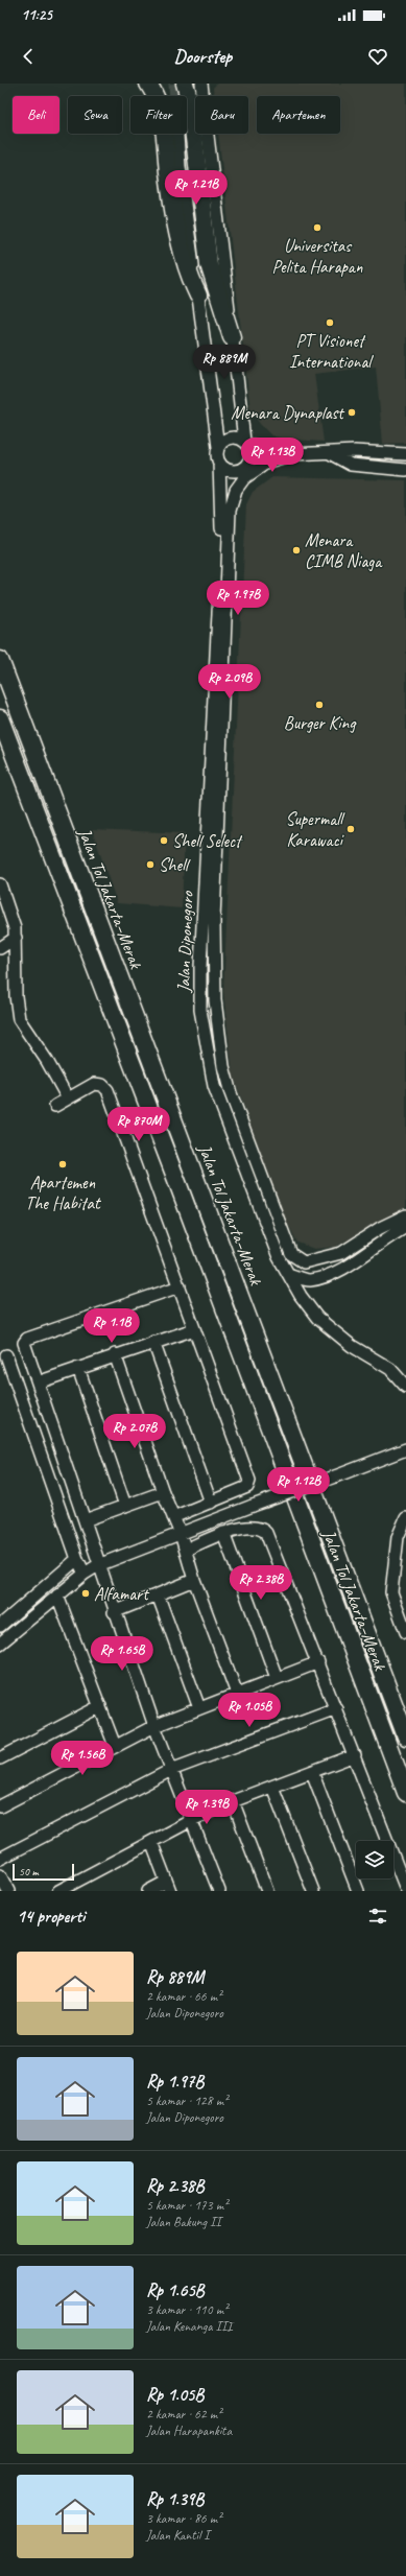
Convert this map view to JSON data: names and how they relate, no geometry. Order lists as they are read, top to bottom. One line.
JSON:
{"streets":{"highway":["Jalan Tol Jakarta–Merak"],"street":["Jalan Diponegoro"]},"places":["Universitas Pelita Harapan","PT Visionet International","Menara Dynaplast","Menara CIMB Niaga","Burger King","Supermall Karawaci","Shell Select","Shell","Apartemen The Habitat","Alfamart"],"scale_bar":"50 m","page":{"status":"11:25","header":"Doorstep","chip":["Beli","Sewa","Filter","Baru","Apartemen"],"price":["Rp 1.21B","Rp 889M","Rp 1.13B","Rp 1.97B","Rp 2.09B","Rp 870M","Rp 1.1B","Rp 2.07B","Rp 1.12B","Rp 2.38B","Rp 1.65B","Rp 1.05B","Rp 1.56B","Rp 1.39B"],"scale":"50 m","heading":"14 properti","list":[{"name":"Rp 889M","note":"2 kamar · 66 m² · Jalan Diponegoro"},{"name":"Rp 1.97B","note":"5 kamar · 128 m² · Jalan Diponegoro"},{"name":"Rp 2.38B","note":"5 kamar · 173 m² · Jalan Bakung II"},{"name":"Rp 1.65B","note":"3 kamar · 110 m² · Jalan Kenanga III"},{"name":"Rp 1.05B","note":"2 kamar · 62 m² · Jalan Harapankita"},{"name":"Rp 1.39B","note":"3 kamar · 86 m² · Jalan Kantil I"}]}}
